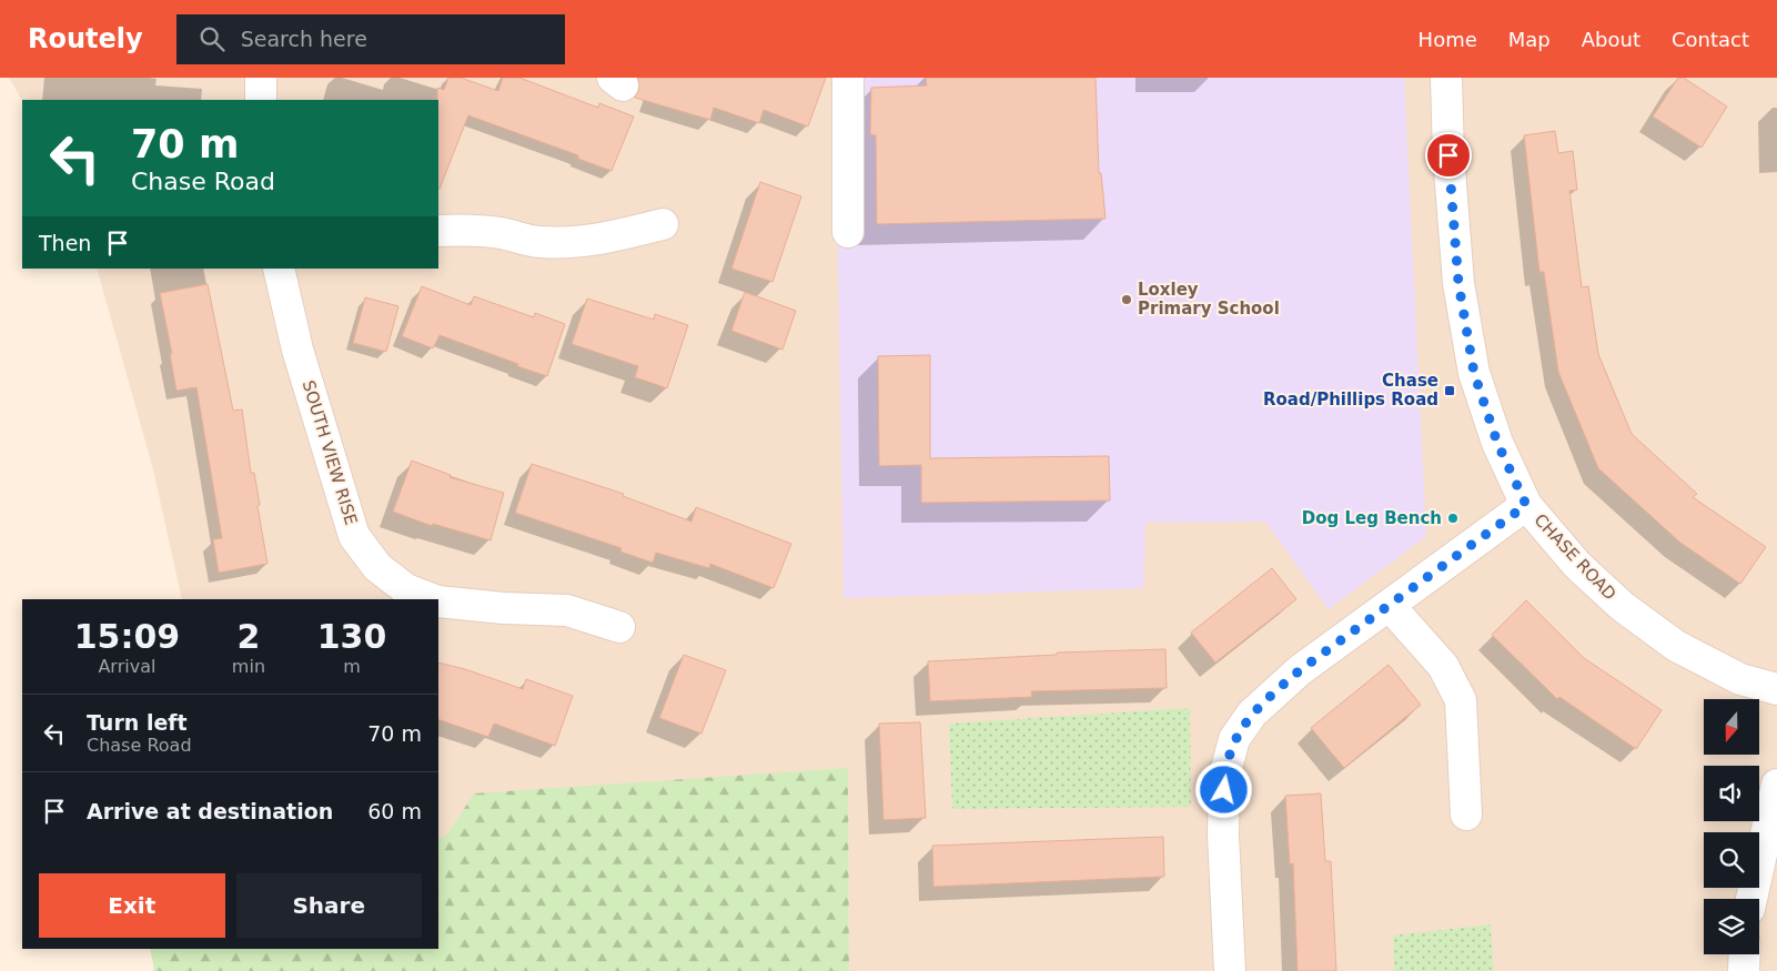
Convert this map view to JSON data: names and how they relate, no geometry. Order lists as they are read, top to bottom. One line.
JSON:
{"streets":{"street":["SOUTH VIEW RISE","CHASE ROAD"]},"places":{"other":["Loxley Primary School","Dog Leg Bench"],"transit":["Chase Road/Phillips Road"]},"north":"bottom","page":{"header":"Routely","search":"Search here","nav":["Home","Map","About","Contact"],"turn":["70 m","Chase Road"],"then":"Then","eta":["15:09","Arrival","2","min","130","m"],"list":[{"name":"Turn left","note":"Chase Road","value":"70 m"},{"name":"Arrive at destination","value":"60 m"}],"buttons":["Exit","Share"]}}
